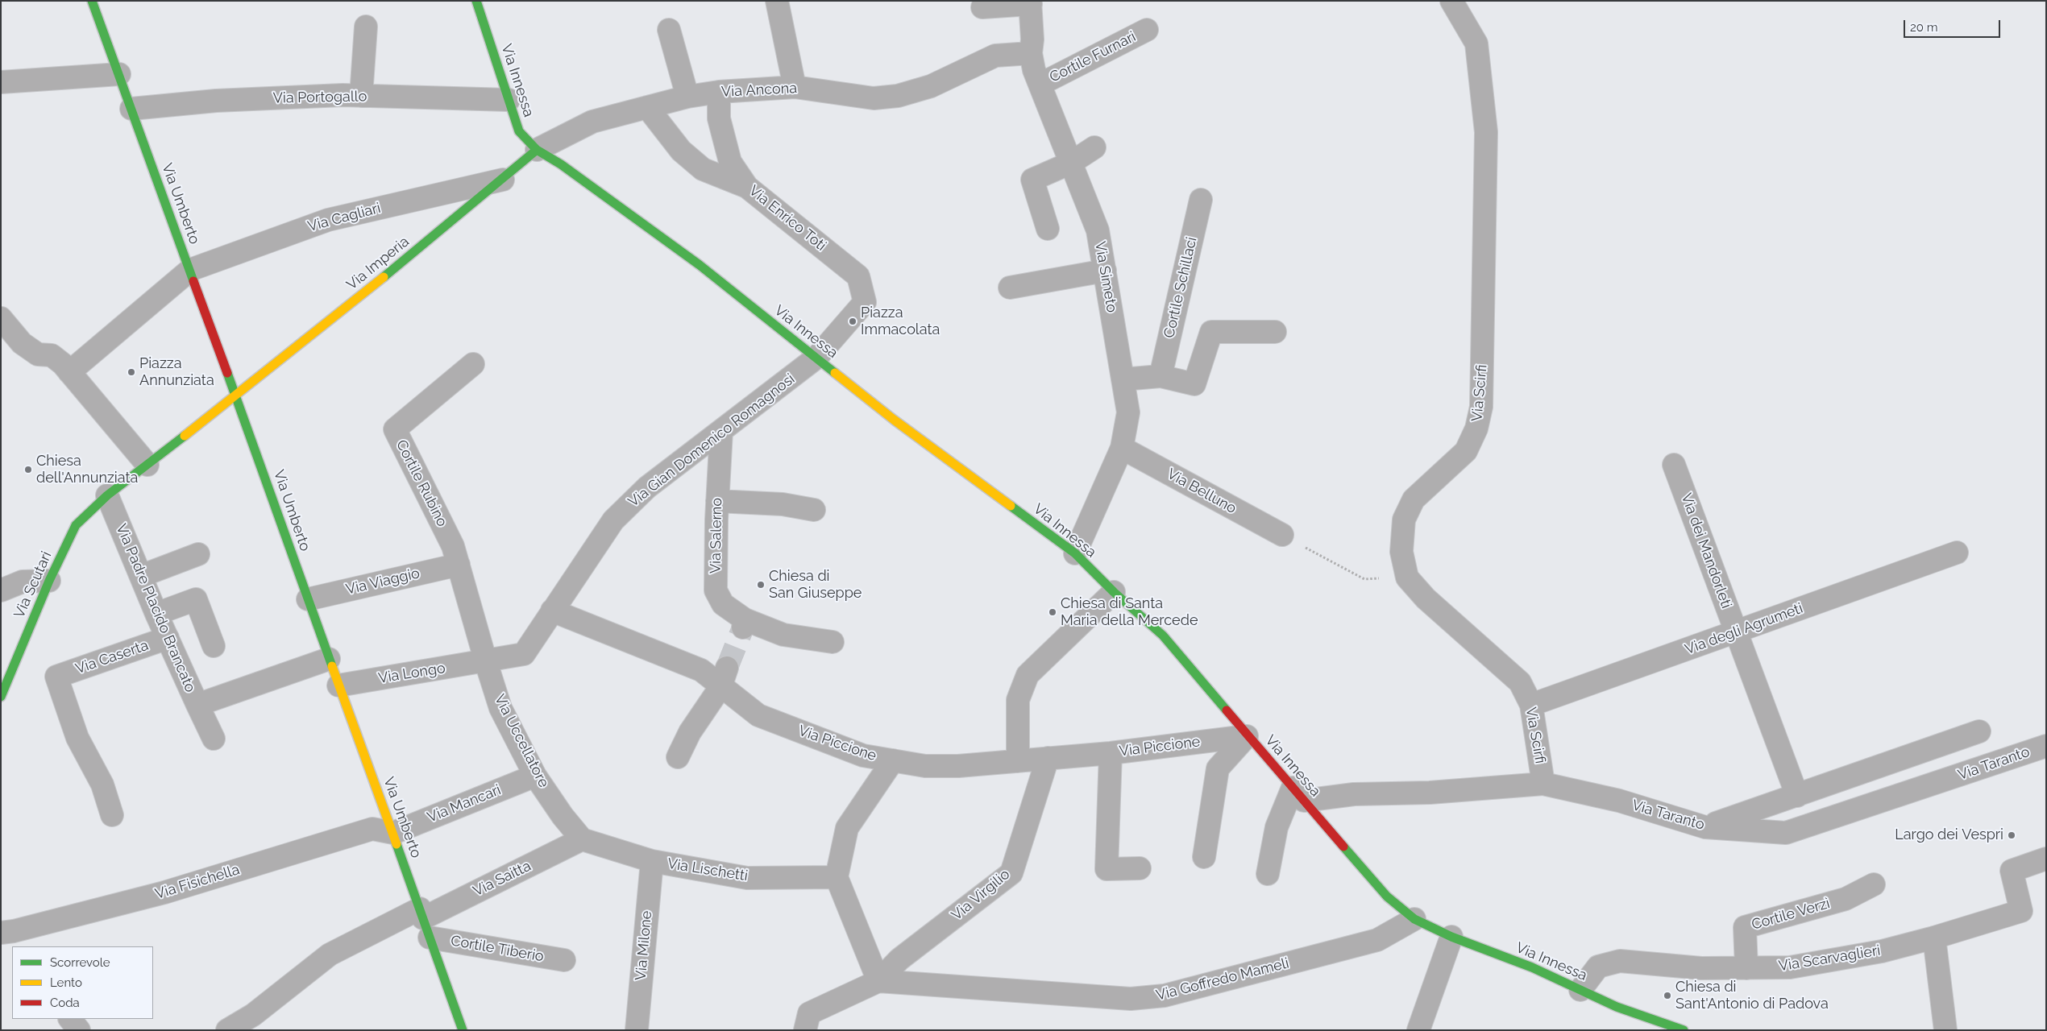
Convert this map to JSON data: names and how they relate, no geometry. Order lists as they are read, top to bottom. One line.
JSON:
{"streets":{"street":["Cortile Furnari","Via Innessa","Via Ancona","Via Portogallo","Via Umberto","Via Cagliari","Via Enrico Toti","Via Imperia","Via Simeto","Cortile Schillaci","Via Scirfi","Via Gian Domenico Romagnosi","Cortile Rubino","Via Belluno","Via Salerno","Via dei Mandorleti","Via Viaggio","Via Scutari","Via Padre Placido Brancato","Via degli Agrumeti","Via Caserta","Via Longo","Via Uccellatore","Via Piccione","Via Taranto","Via Mancari","Via Lischetti","Via Saitta","Via Fisichella","Via Virgilio","Cortile Verzì","Via Milone","Cortile Tiberio","Via Scarvaglieri","Via Goffredo Mameli"]},"crossings":[["Cortile Furnari","Via Simeto"],["Via Innessa","Via Ancona"],["Via Innessa","Via Portogallo"],["Via Innessa","Via Imperia"],["Via Innessa","Via Simeto"],["Via Innessa","Via Gian Domenico Romagnosi"],["Via Innessa","Via Piccione"],["Via Innessa","Via Taranto"],["Via Innessa","Via Scarvaglieri"],["Via Innessa","Via Goffredo Mameli"],["Via Ancona","Via Enrico Toti"],["Via Ancona","Via Imperia"],["Via Ancona","Via Simeto"],["Via Portogallo","Via Umberto"],["Via Umberto","Via Cagliari"],["Via Umberto","Via Imperia"],["Via Umberto","Via Viaggio"],["Via Umberto","Via Padre Placido Brancato"],["Via Umberto","Via Longo"],["Via Umberto","Via Mancari"],["Via Umberto","Via Saitta"],["Via Umberto","Via Fisichella"],["Via Umberto","Cortile Tiberio"],["Via Cagliari","Via Imperia"],["Via Enrico Toti","Via Gian Domenico Romagnosi"],["Via Imperia","Via Scutari"],["Via Simeto","Via Belluno"],["Via Scirfi","Via degli Agrumeti"],["Via Scirfi","Via Taranto"],["Via Gian Domenico Romagnosi","Via Salerno"],["Via Gian Domenico Romagnosi","Via Longo"],["Via Gian Domenico Romagnosi","Via Uccellatore"],["Via Gian Domenico Romagnosi","Via Piccione"],["Cortile Rubino","Via Viaggio"],["Cortile Rubino","Via Uccellatore"],["Via dei Mandorleti","Via degli Agrumeti"],["Via Viaggio","Via Uccellatore"],["Via Scutari","Via Padre Placido Brancato"],["Via Padre Placido Brancato","Via Caserta"],["Via Longo","Via Uccellatore"],["Via Uccellatore","Via Mancari"],["Via Uccellatore","Via Lischetti"],["Via Uccellatore","Via Saitta"],["Via Piccione","Via Virgilio"],["Via Mancari","Via Fisichella"],["Via Lischetti","Via Saitta"],["Via Lischetti","Via Milone"],["Via Saitta","Cortile Tiberio"],["Via Virgilio","Via Goffredo Mameli"],["Cortile Verzì","Via Scarvaglieri"]],"places":["Piazza Immacolata","Piazza Annunziata","Chiesa dell'Annunziata","Chiesa di San Giuseppe","Chiesa di Santa Maria della Mercede","Largo dei Vespri","Chiesa di Sant'Antonio di Padova"],"legend":["Scorrevole","Lento","Coda"],"scale_bar":"20 m"}
